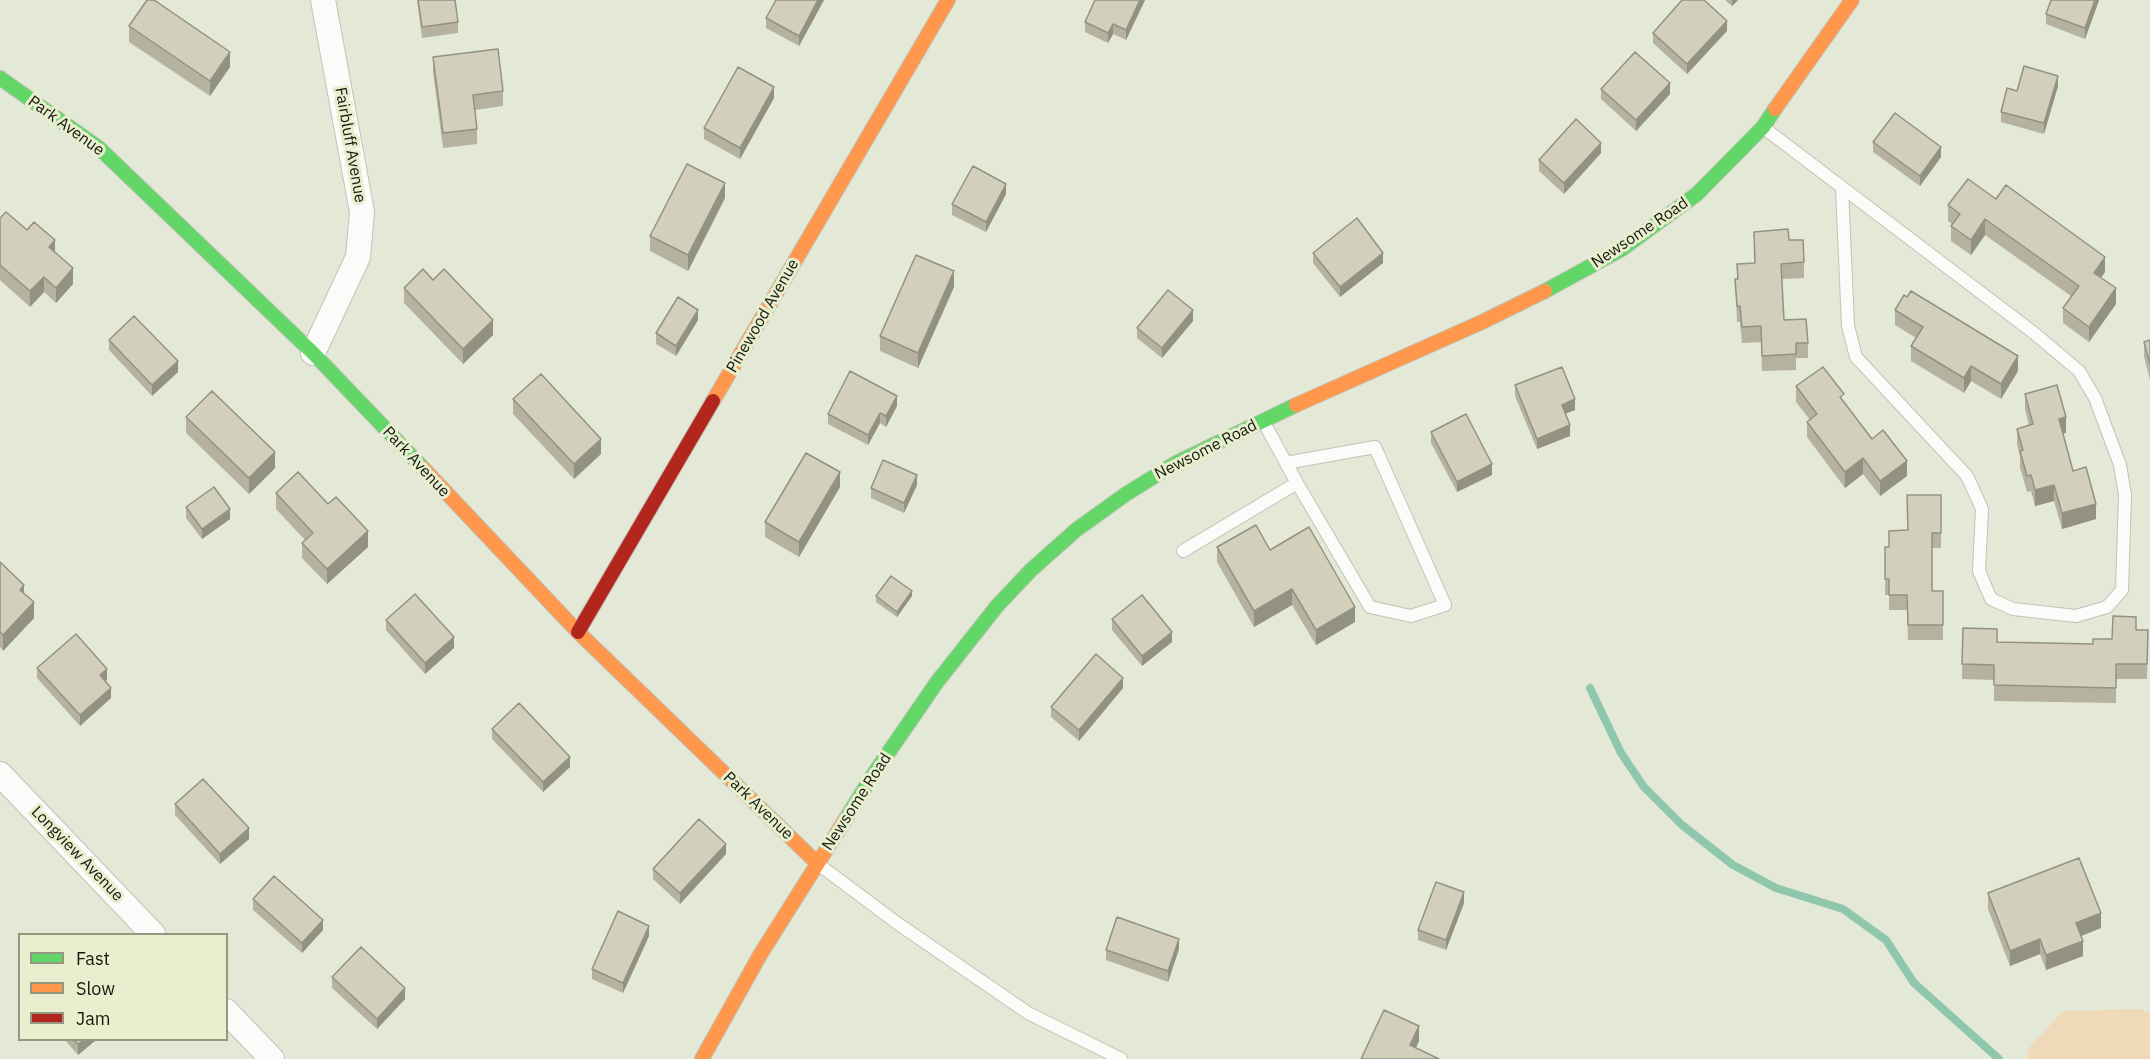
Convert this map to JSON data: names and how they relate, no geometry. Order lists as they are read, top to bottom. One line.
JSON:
{"streets":{"street":["Park Avenue","Fairbluff Avenue","Newsome Road","Pinewood Avenue","Longview Avenue"]},"crossings":[["Park Avenue","Fairbluff Avenue"],["Park Avenue","Newsome Road"],["Park Avenue","Pinewood Avenue"]],"legend":["Fast","Slow","Jam"]}
